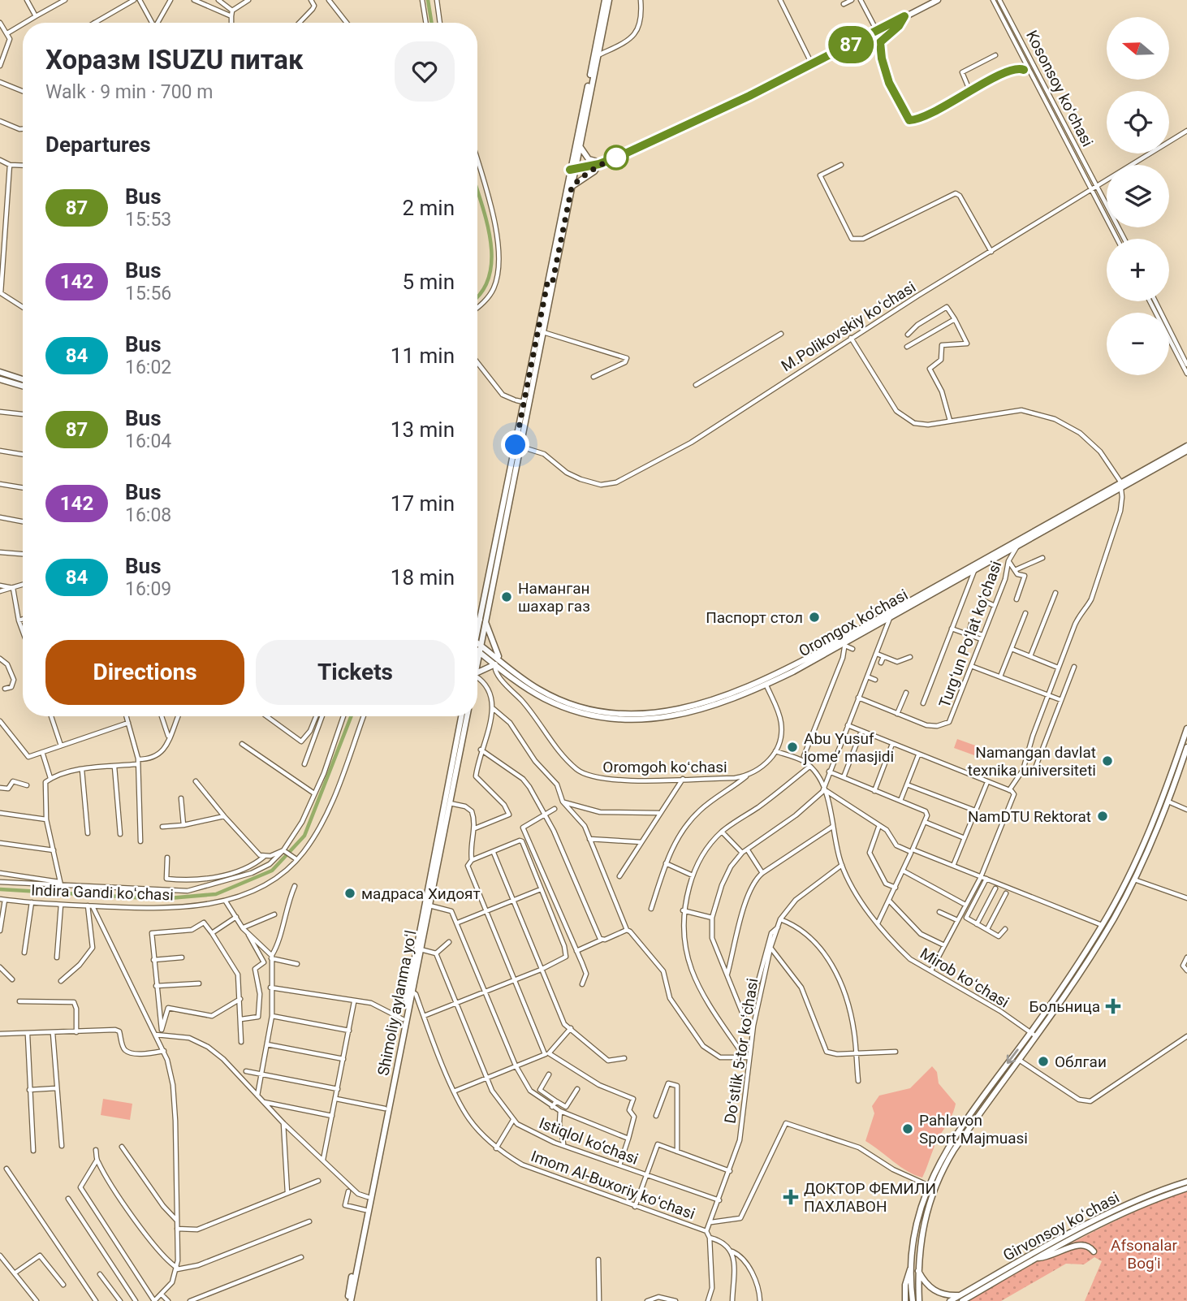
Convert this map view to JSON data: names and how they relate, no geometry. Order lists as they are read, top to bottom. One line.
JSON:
{"streets":{"main road":["Kosonsoy koʻchasi","Oromgox ko‘chasi","Shimoliy aylanma yoʻl","Girvonsoy koʻchasi"],"street":["M.Polikovskiy koʻchasi","Turgʻun Poʻlat koʻchasi","Oromgoh koʻchasi","Indira Gandi koʻchasi","Mirob koʻchasi","Doʻstlik 5-tor koʻchasi","Istiqlol ko‘chasi","Imom Al-Buxoriy koʻchasi"]},"crossings":[["Kosonsoy koʻchasi","M.Polikovskiy koʻchasi"],["Oromgox ko‘chasi","Turgʻun Poʻlat koʻchasi"],["Mirob koʻchasi","Doʻstlik 5-tor koʻchasi"],["Shimoliy aylanma yoʻl","Imom Al-Buxoriy koʻchasi"],["Doʻstlik 5-tor koʻchasi","Istiqlol ko‘chasi"],["Doʻstlik 5-tor koʻchasi","Imom Al-Buxoriy koʻchasi"]],"parks":["Afsonalar Bog'i"],"places":{"other":["Наманган шахар газ","Паспорт стол","Abu Yusuf jome’ masjidi","Namangan davlat texnika universiteti","NamDTU Rektorat","мадраса Хидоят","Облгаи","Pahlavon Sport Majmuasi"],"health":["Больница","ДОКТОР ФЕМИЛИ ПАХЛАВОН"]},"lines":["bus line 87"],"north":"left","page":{"on_map":"87","map_buttons":["+","−"],"heading":[["Хоразм ISUZU питак","Walk · 9 min · 700 m"],"Departures"],"list":[{"mark":"87","name":"Bus","note":"15:53","value":"2 min"},{"mark":"142","name":"Bus","note":"15:56","value":"5 min"},{"mark":"84","name":"Bus","note":"16:02","value":"11 min"},{"mark":"87","name":"Bus","note":"16:04","value":"13 min"},{"mark":"142","name":"Bus","note":"16:08","value":"17 min"},{"mark":"84","name":"Bus","note":"16:09","value":"18 min"}],"buttons":["Directions","Tickets"]}}
